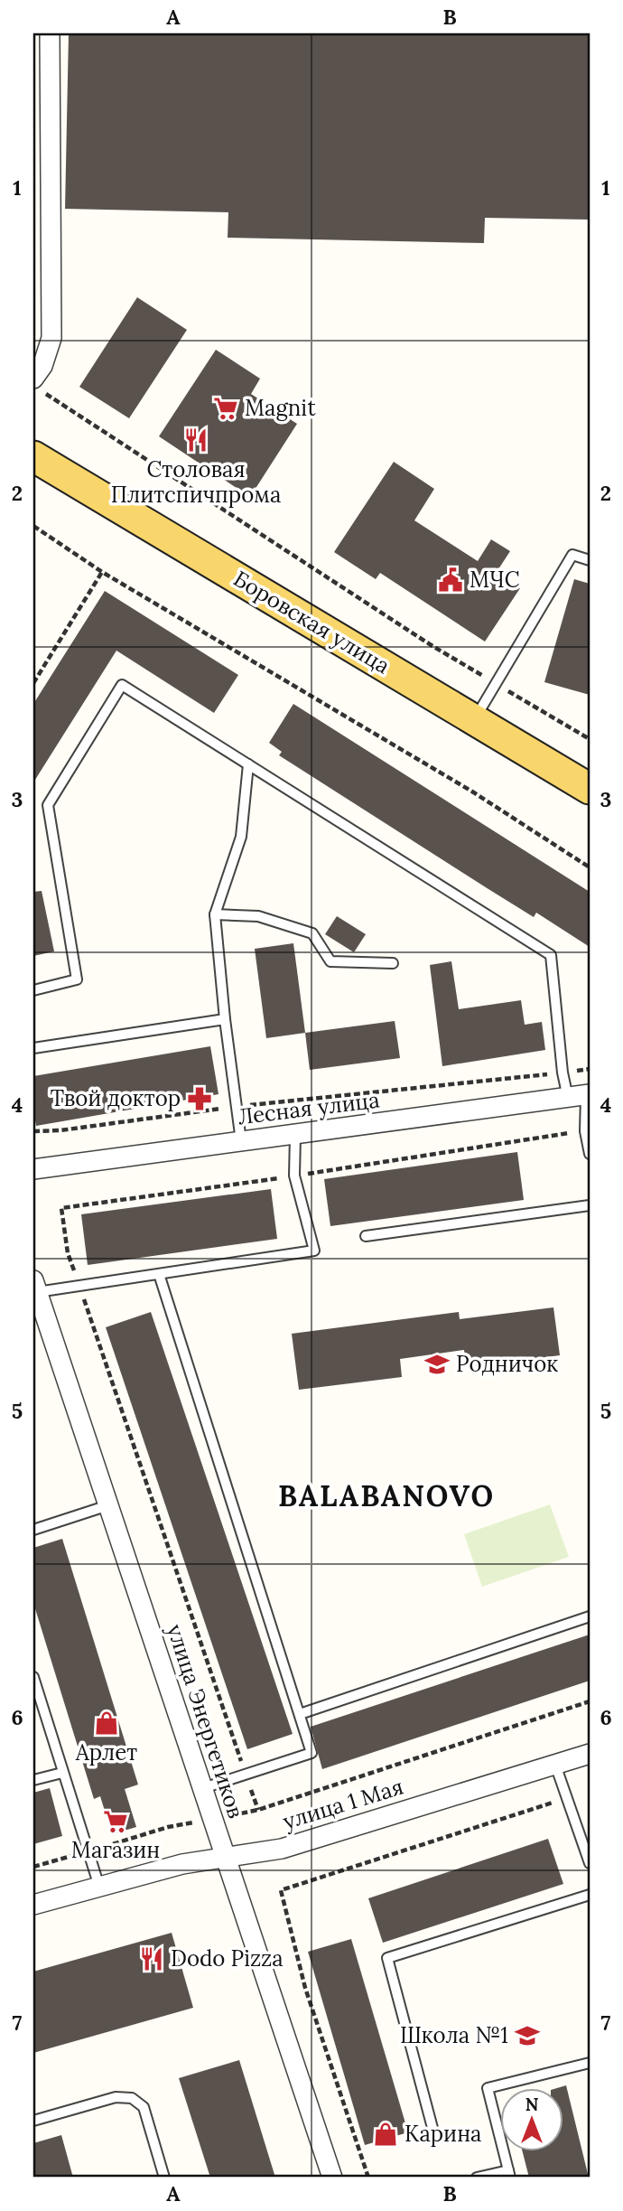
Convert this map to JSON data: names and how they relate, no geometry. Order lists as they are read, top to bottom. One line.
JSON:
{"streets":{"main road":["Боровская улица"],"street":["Лесная улица","улица Энергетиков","улица 1 Мая"]},"crossings":[["улица Энергетиков","улица 1 Мая"]],"districts":["BALABANOVO"],"places":{"supermarket":["Magnit","Магазин"],"restaurant":["Столовая Плитспичпрома","Dodo Pizza"],"public building":["МЧС"],"pharmacy":["Твой доктор"],"school or university":["Родничок","Школа №1"],"shop":["Арлет","Карина"]},"north":"top","grid":{"columns":["A","B"],"rows":["1","2","3","4","5","6","7"]}}
